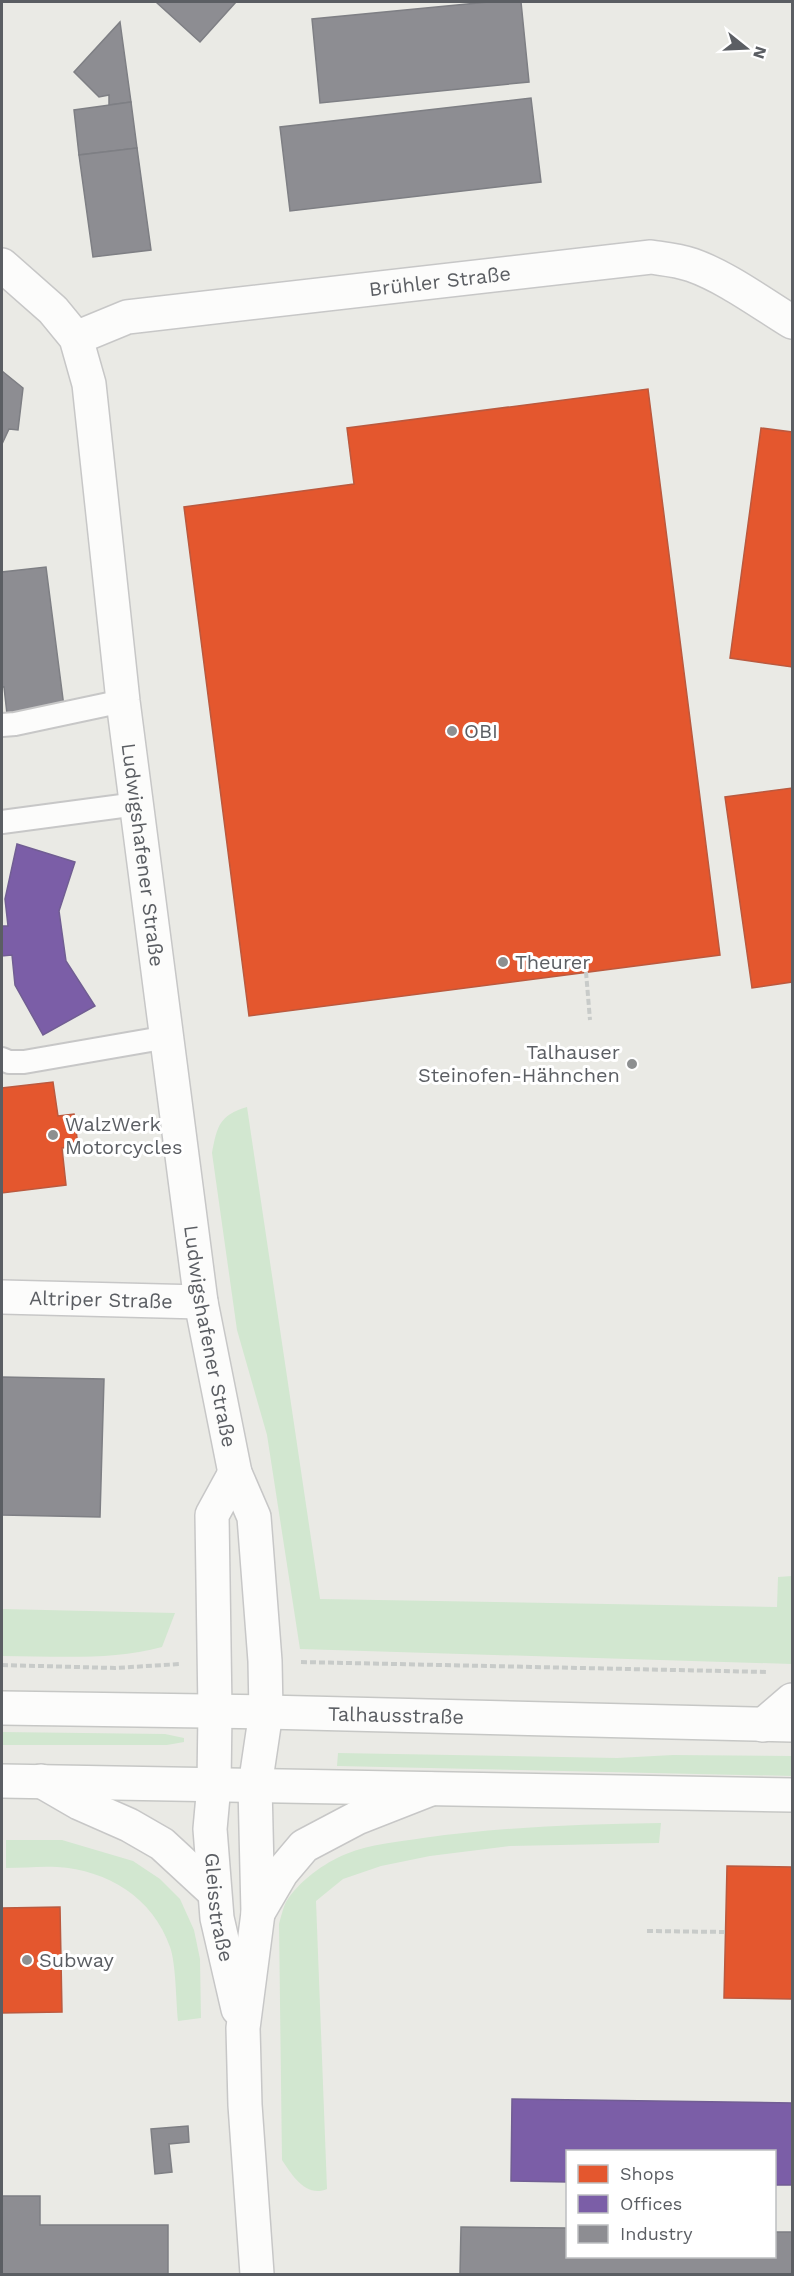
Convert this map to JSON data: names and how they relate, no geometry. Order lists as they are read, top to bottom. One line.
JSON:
{"streets":{"street":["Brühler Straße","Ludwigshafener Straße","Altriper Straße","Talhausstraße","Gleisstraße"]},"crossings":[["Brühler Straße","Ludwigshafener Straße"],["Ludwigshafener Straße","Altriper Straße"],["Ludwigshafener Straße","Talhausstraße"],["Ludwigshafener Straße","Gleisstraße"],["Talhausstraße","Gleisstraße"]],"places":["OBI","Theurer","Talhauser Steinofen-Hähnchen","WalzWerk Motorcycles","Subway"],"legend":["Shops","Offices","Industry"],"north":"right"}
